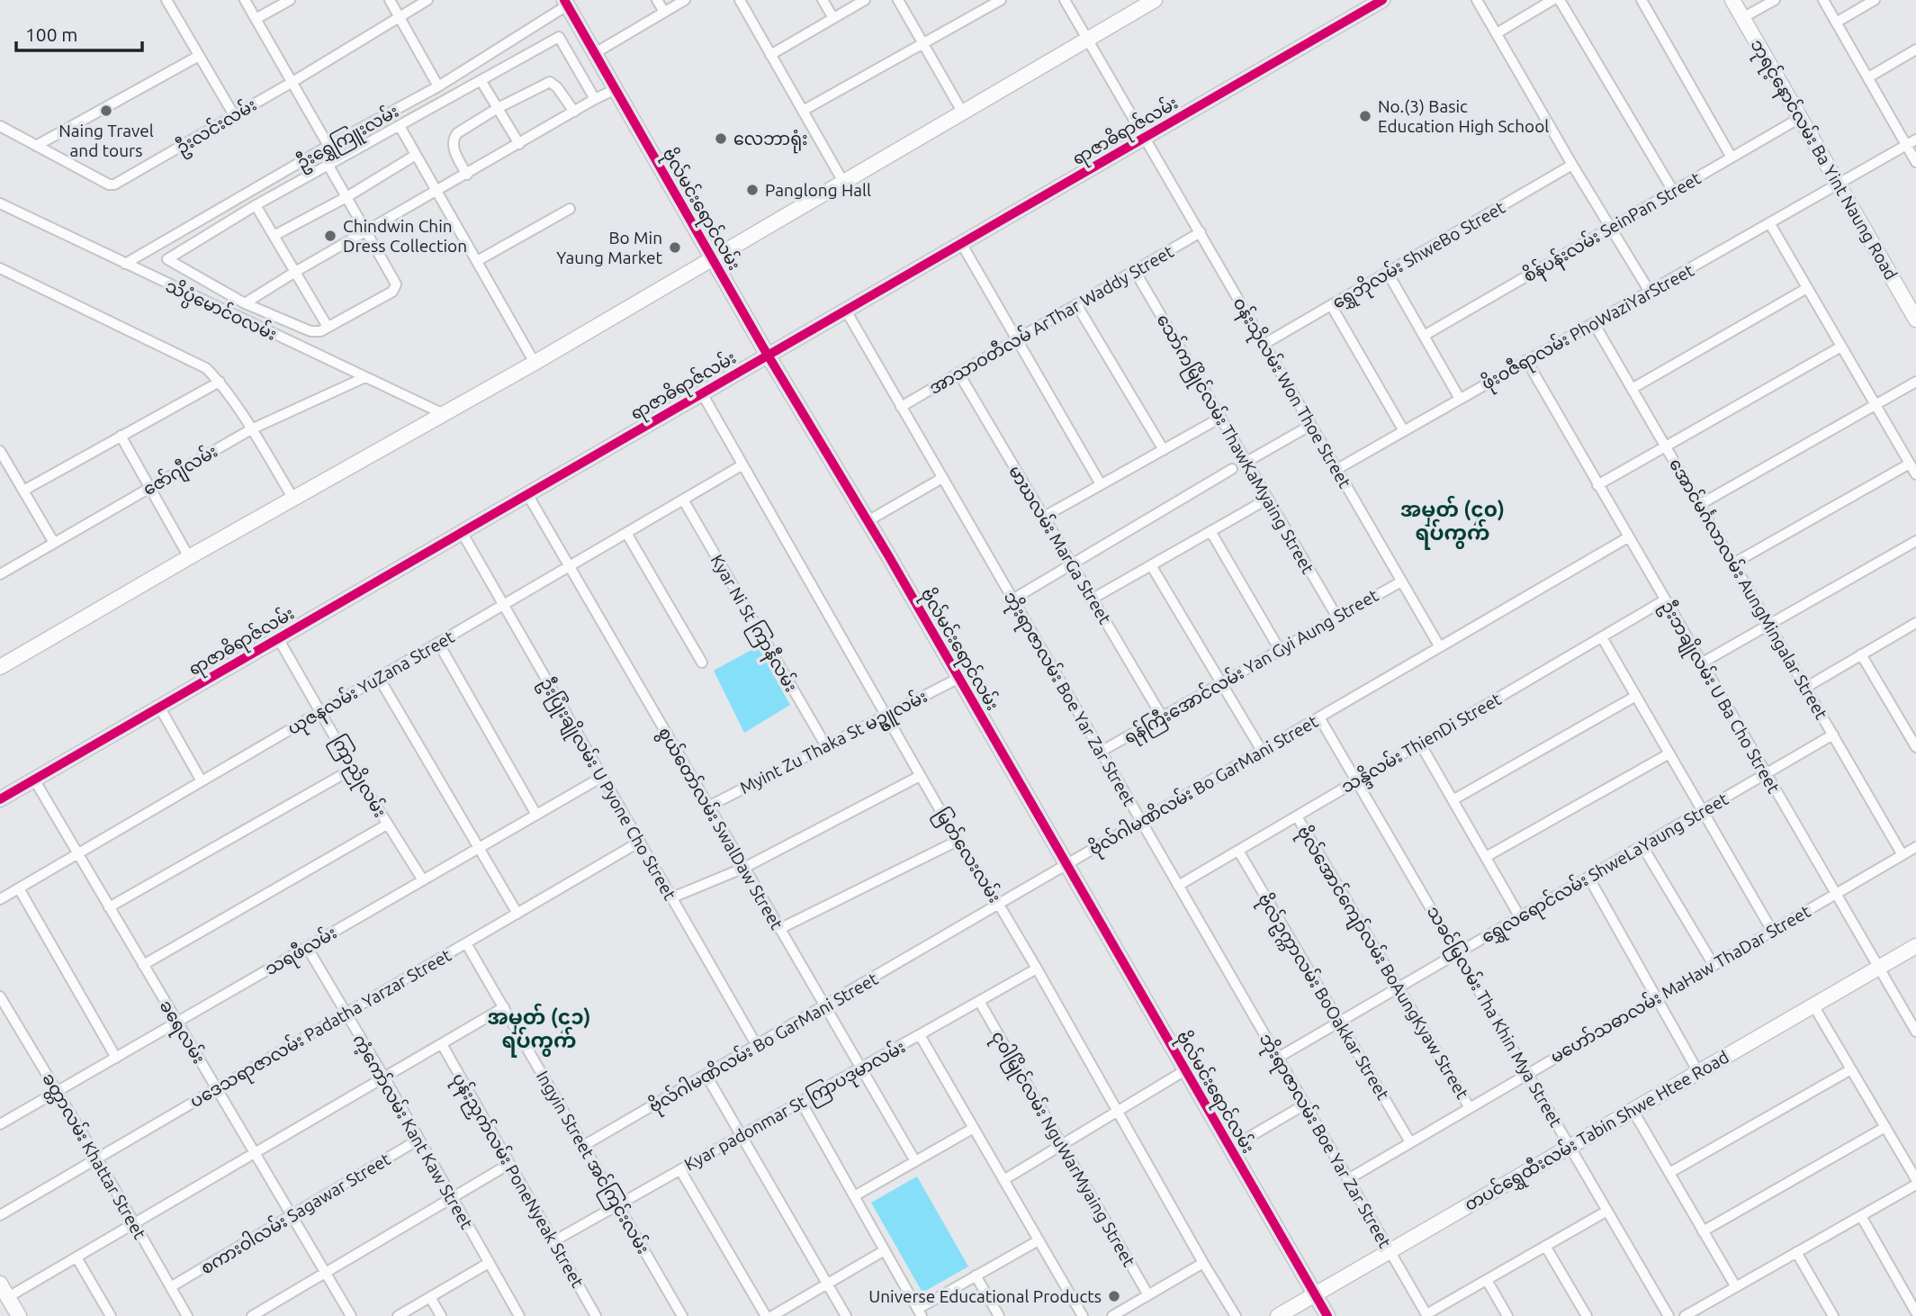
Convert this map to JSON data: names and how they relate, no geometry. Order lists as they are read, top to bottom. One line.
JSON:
{"streets":{"street":["ဦးလင်းလမ်း","ရာဇာဓိရာဇ်လမ်း","ဦးရွှေကြူးလမ်း","ဘုရင့်နောင်လမ်း Ba Yint Naung Road","ဗိုလ်မင်းရောင်လမ်း","စိန်ပန်းလမ်း SeinPan Street","ရွှေဘိုလမ်း ShweBo Street","သိပ္ပံမောင်ဝလမ်း","အာသာဝတီလမ် ArThar Waddy Street","ဖိုးဝဇီရာလမ်း PhoWaziYarStreet","ဝန်းသိုလမ်း Won Thoe Street","သော်ကမြိုင်လမ်း ThawKaMyaing Street","ဇော်ဂျီလမ်း","မာဃလမ်း MarGa Street","အောင်မင်္ဂလာလမ်း AungMingalar Street","Kyar Ni St ကြာနီလမ်း","ရန်ကြီးအောင်လမ်း Yan Gyi Aung Street","ယုဇနလမ်း YuZana Street","ဦးဘချိုလမ်း U Ba Cho Street","ဘိုးရာဇာလမ်း Boe Yar Zar Street","Myint Zu Thaka St မဥ္ဇူလမ်း","သန္ဒိလမ်း ThienDi Street","ကြာညိုလမ်း","ဗိုလ်ဂါမဏိလမ်း Bo GarMani Street","ဦးပြုံးချိုလမ်း U Pyone Cho Street","စွယ်တော်လမ်း SwalDaw Street","မြတ်လေးလမ်း","ရွှေလရောင်လမ်း ShweLaYaung Street","သရဖီလမ်း","ဗိုလ်အောင်ကျော်လမ်း BoAungKyaw Street","မဟော်သဓာလမ်း MaHaw ThaDar Street","ဗိုလ်ဥက္ကာလမ်း BoOakkar Street","သခင်မြလမ်း Tha Khin Mya Street","ပဒေသရာဇာလမ်း Padatha Yarzar Street","ခရေလမ်း","Kyar padonmar St ကြာပဒုမာလမ်း","တပင်ရွှေထီးလမ်း Tabin Shwe Htee Road","ကံ့ကော်လမ်း Kant Kaw Street","ငုဝါမြိုင်လမ်း NguWarMyaing Street","ခတ္တာလမ်း Khattar Street","Ingyin Street အင်ကြင်းလမ်း","ပုန်းညှက်လမ်း PoneNyeak Street","စကားဝါလမ်း Sagawar Street"]},"crossings":[["ရာဇာဓိရာဇ်လမ်း","ဗိုလ်မင်းရောင်လမ်း"],["ရာဇာဓိရာဇ်လမ်း","ဝန်းသိုလမ်း Won Thoe Street"],["ရာဇာဓိရာဇ်လမ်း","ဘိုးရာဇာလမ်း Boe Yar Zar Street"],["ရာဇာဓိရာဇ်လမ်း","ကြာညိုလမ်း"],["ရာဇာဓိရာဇ်လမ်း","ဦးပြုံးချိုလမ်း U Pyone Cho Street"],["ရာဇာဓိရာဇ်လမ်း","စွယ်တော်လမ်း SwalDaw Street"],["ရာဇာဓိရာဇ်လမ်း","မြတ်လေးလမ်း"],["ရာဇာဓိရာဇ်လမ်း","ခရေလမ်း"],["ဦးရွှေကြူးလမ်း","ဗိုလ်မင်းရောင်လမ်း"],["ဦးရွှေကြူးလမ်း","သိပ္ပံမောင်ဝလမ်း"],["ဘုရင့်နောင်လမ်း Ba Yint Naung Road","စိန်ပန်းလမ်း SeinPan Street"],["ဘုရင့်နောင်လမ်း Ba Yint Naung Road","ဖိုးဝဇီရာလမ်း PhoWaziYarStreet"],["ဗိုလ်မင်းရောင်လမ်း","Myint Zu Thaka St မဥ္ဇူလမ်း"],["ဗိုလ်မင်းရောင်လမ်း","ဗိုလ်ဂါမဏိလမ်း Bo GarMani Street"],["ဗိုလ်မင်းရောင်လမ်း","တပင်ရွှေထီးလမ်း Tabin Shwe Htee Road"],["ရွှေဘိုလမ်း ShweBo Street","ဝန်းသိုလမ်း Won Thoe Street"],["သိပ္ပံမောင်ဝလမ်း","ဇော်ဂျီလမ်း"],["အာသာဝတီလမ် ArThar Waddy Street","ဝန်းသိုလမ်း Won Thoe Street"],["အာသာဝတီလမ် ArThar Waddy Street","သော်ကမြိုင်လမ်း ThawKaMyaing Street"],["အာသာဝတီလမ် ArThar Waddy Street","မာဃလမ်း MarGa Street"],["အာသာဝတီလမ် ArThar Waddy Street","ဘိုးရာဇာလမ်း Boe Yar Zar Street"],["ဖိုးဝဇီရာလမ်း PhoWaziYarStreet","ဝန်းသိုလမ်း Won Thoe Street"],["ဖိုးဝဇီရာလမ်း PhoWaziYarStreet","အောင်မင်္ဂလာလမ်း AungMingalar Street"],["ဖိုးဝဇီရာလမ်း PhoWaziYarStreet","ဦးဘချိုလမ်း U Ba Cho Street"],["ဝန်းသိုလမ်း Won Thoe Street","ရန်ကြီးအောင်လမ်း Yan Gyi Aung Street"],["ဝန်းသိုလမ်း Won Thoe Street","ဗိုလ်ဂါမဏိလမ်း Bo GarMani Street"],["သော်ကမြိုင်လမ်း ThawKaMyaing Street","ရန်ကြီးအောင်လမ်း Yan Gyi Aung Street"],["မာဃလမ်း MarGa Street","ရန်ကြီးအောင်လမ်း Yan Gyi Aung Street"],["အောင်မင်္ဂလာလမ်း AungMingalar Street","ရွှေလရောင်လမ်း ShweLaYaung Street"],["အောင်မင်္ဂလာလမ်း AungMingalar Street","မဟော်သဓာလမ်း MaHaw ThaDar Street"],["Kyar Ni St ကြာနီလမ်း","ယုဇနလမ်း YuZana Street"],["Kyar Ni St ကြာနီလမ်း","Myint Zu Thaka St မဥ္ဇူလမ်း"],["ရန်ကြီးအောင်လမ်း Yan Gyi Aung Street","ဘိုးရာဇာလမ်း Boe Yar Zar Street"],["ယုဇနလမ်း YuZana Street","ကြာညိုလမ်း"],["ယုဇနလမ်း YuZana Street","ဦးပြုံးချိုလမ်း U Pyone Cho Street"],["ယုဇနလမ်း YuZana Street","စွယ်တော်လမ်း SwalDaw Street"],["ယုဇနလမ်း YuZana Street","မြတ်လေးလမ်း"],["ယုဇနလမ်း YuZana Street","ခရေလမ်း"],["ဦးဘချိုလမ်း U Ba Cho Street","သန္ဒိလမ်း ThienDi Street"],["ဦးဘချိုလမ်း U Ba Cho Street","ဗိုလ်ဂါမဏိလမ်း Bo GarMani Street"],["ဦးဘချိုလမ်း U Ba Cho Street","ရွှေလရောင်လမ်း ShweLaYaung Street"],["ဦးဘချိုလမ်း U Ba Cho Street","မဟော်သဓာလမ်း MaHaw ThaDar Street"],["ဦးဘချိုလမ်း U Ba Cho Street","တပင်ရွှေထီးလမ်း Tabin Shwe Htee Road"],["ဘိုးရာဇာလမ်း Boe Yar Zar Street","သန္ဒိလမ်း ThienDi Street"],["ဘိုးရာဇာလမ်း Boe Yar Zar Street","ဗိုလ်ဂါမဏိလမ်း Bo GarMani Street"],["ဘိုးရာဇာလမ်း Boe Yar Zar Street","ရွှေလရောင်လမ်း ShweLaYaung Street"],["ဘိုးရာဇာလမ်း Boe Yar Zar Street","မဟော်သဓာလမ်း MaHaw ThaDar Street"],["ဘိုးရာဇာလမ်း Boe Yar Zar Street","တပင်ရွှေထီးလမ်း Tabin Shwe Htee Road"],["Myint Zu Thaka St မဥ္ဇူလမ်း","စွယ်တော်လမ်း SwalDaw Street"],["Myint Zu Thaka St မဥ္ဇူလမ်း","မြတ်လေးလမ်း"],["သန္ဒိလမ်း ThienDi Street","ဗိုလ်အောင်ကျော်လမ်း BoAungKyaw Street"],["သန္ဒိလမ်း ThienDi Street","ဗိုလ်ဥက္ကာလမ်း BoOakkar Street"],["သန္ဒိလမ်း ThienDi Street","သခင်မြလမ်း Tha Khin Mya Street"],["ကြာညိုလမ်း","သရဖီလမ်း"],["ဗိုလ်ဂါမဏိလမ်း Bo GarMani Street","ဦးပြုံးချိုလမ်း U Pyone Cho Street"],["ဗိုလ်ဂါမဏိလမ်း Bo GarMani Street","စွယ်တော်လမ်း SwalDaw Street"],["ဗိုလ်ဂါမဏိလမ်း Bo GarMani Street","မြတ်လေးလမ်း"],["ဗိုလ်ဂါမဏိလမ်း Bo GarMani Street","သခင်မြလမ်း Tha Khin Mya Street"],["ဗိုလ်ဂါမဏိလမ်း Bo GarMani Street","Ingyin Street အင်ကြင်းလမ်း"],["ဦးပြုံးချိုလမ်း U Pyone Cho Street","သရဖီလမ်း"],["ဦးပြုံးချိုလမ်း U Pyone Cho Street","ပဒေသရာဇာလမ်း Padatha Yarzar Street"],["စွယ်တော်လမ်း SwalDaw Street","Kyar padonmar St ကြာပဒုမာလမ်း"],["မြတ်လေးလမ်း","Kyar padonmar St ကြာပဒုမာလမ်း"],["ရွှေလရောင်လမ်း ShweLaYaung Street","ဗိုလ်အောင်ကျော်လမ်း BoAungKyaw Street"],["ရွှေလရောင်လမ်း ShweLaYaung Street","ဗိုလ်ဥက္ကာလမ်း BoOakkar Street"],["ရွှေလရောင်လမ်း ShweLaYaung Street","သခင်မြလမ်း Tha Khin Mya Street"],["သရဖီလမ်း","ခရေလမ်း"],["သရဖီလမ်း","ကံ့ကော်လမ်း Kant Kaw Street"],["သရဖီလမ်း","ခတ္တာလမ်း Khattar Street"],["ဗိုလ်အောင်ကျော်လမ်း BoAungKyaw Street","မဟော်သဓာလမ်း MaHaw ThaDar Street"],["မဟော်သဓာလမ်း MaHaw ThaDar Street","ဗိုလ်ဥက္ကာလမ်း BoOakkar Street"],["မဟော်သဓာလမ်း MaHaw ThaDar Street","သခင်မြလမ်း Tha Khin Mya Street"],["သခင်မြလမ်း Tha Khin Mya Street","တပင်ရွှေထီးလမ်း Tabin Shwe Htee Road"],["ပဒေသရာဇာလမ်း Padatha Yarzar Street","ခရေလမ်း"],["ပဒေသရာဇာလမ်း Padatha Yarzar Street","ကံ့ကော်လမ်း Kant Kaw Street"],["ပဒေသရာဇာလမ်း Padatha Yarzar Street","ခတ္တာလမ်း Khattar Street"],["ပဒေသရာဇာလမ်း Padatha Yarzar Street","Ingyin Street အင်ကြင်းလမ်း"],["ခရေလမ်း","စကားဝါလမ်း Sagawar Street"],["Kyar padonmar St ကြာပဒုမာလမ်း","ငုဝါမြိုင်လမ်း NguWarMyaing Street"],["Kyar padonmar St ကြာပဒုမာလမ်း","Ingyin Street အင်ကြင်းလမ်း"],["Kyar padonmar St ကြာပဒုမာလမ်း","ပုန်းညှက်လမ်း PoneNyeak Street"],["ကံ့ကော်လမ်း Kant Kaw Street","စကားဝါလမ်း Sagawar Street"],["ခတ္တာလမ်း Khattar Street","စကားဝါလမ်း Sagawar Street"]],"districts":["အမှတ် (၄၀) ရပ်ကွက်","အမှတ် (၄၁) ရပ်ကွက်"],"places":["Naing Travel and tours","No.(3) Basic Education High School","လေဘာရုံး","Panglong Hall","Chindwin Chin Dress Collection","Bo Min Yaung Market","Universe Educational Products"],"scale_bar":"100 m"}
